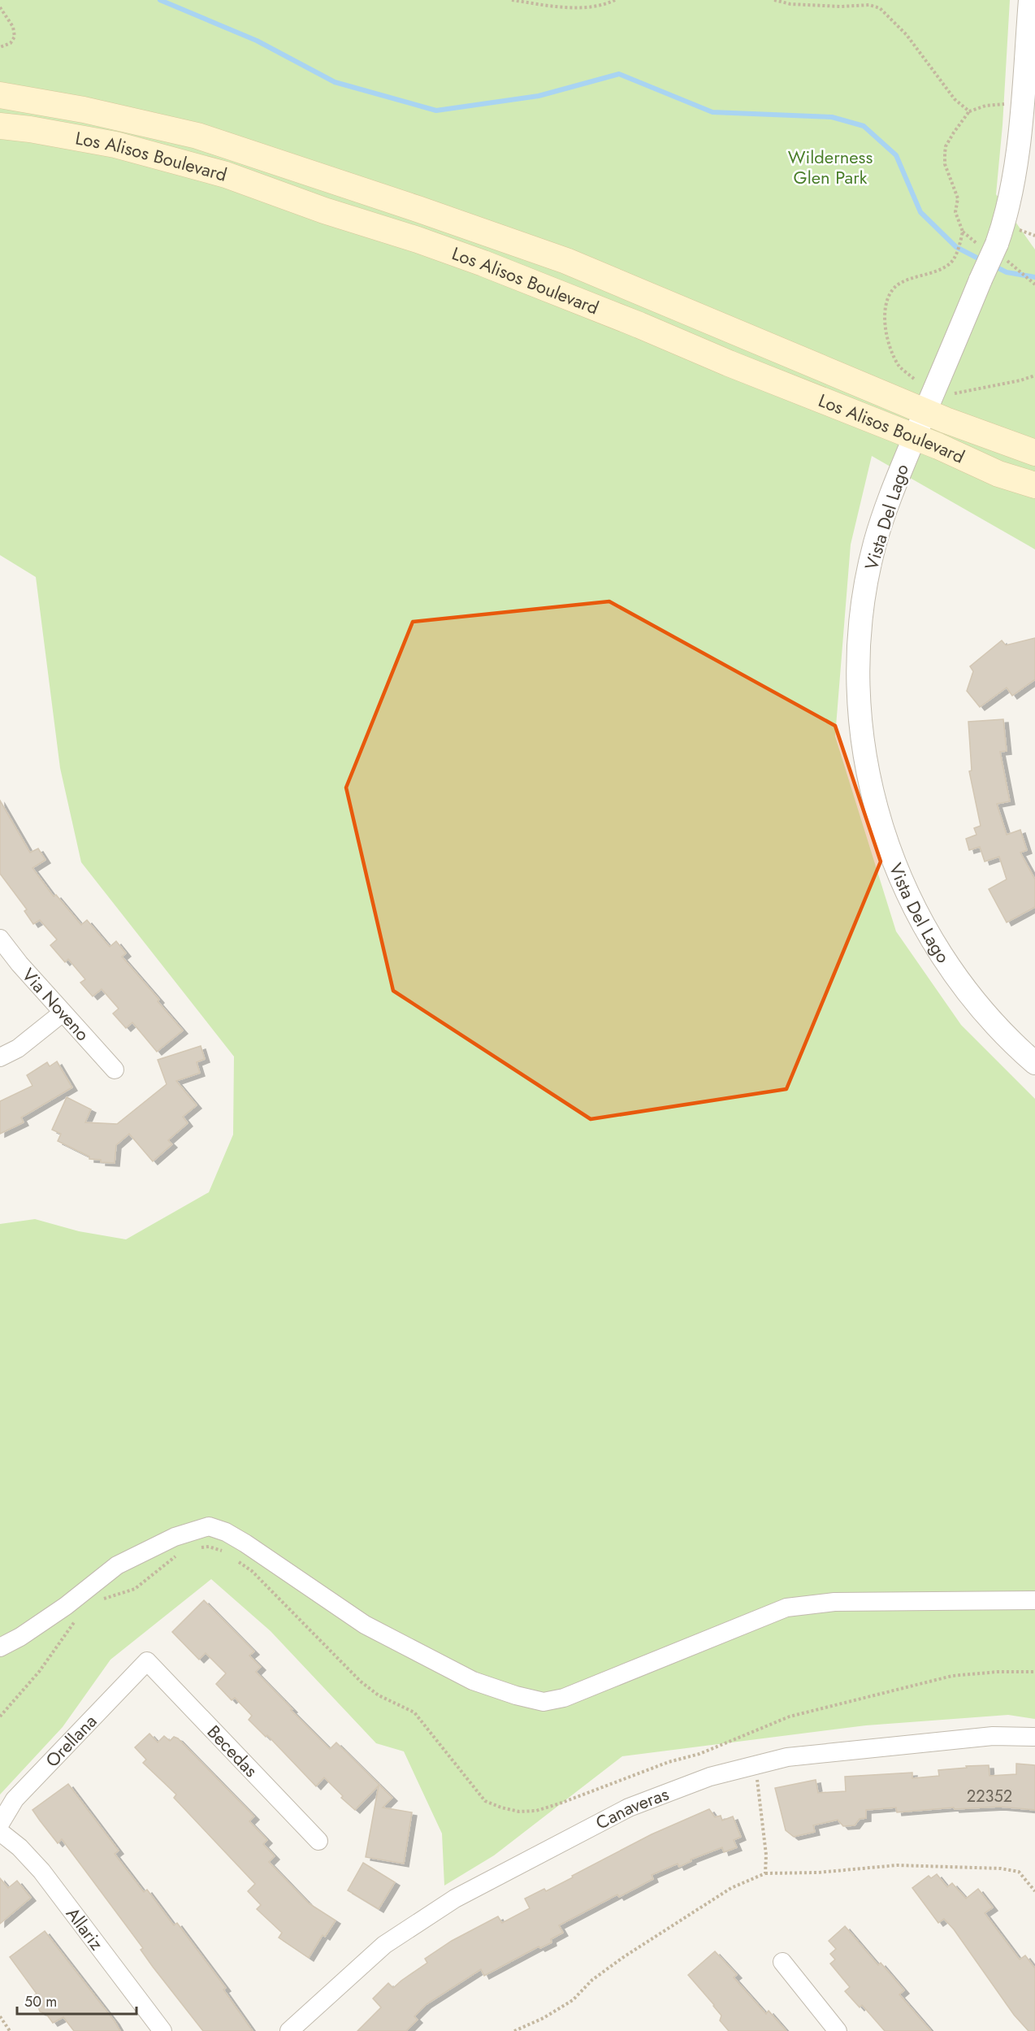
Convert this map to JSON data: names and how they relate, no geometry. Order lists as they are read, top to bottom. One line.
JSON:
{"streets":{"main road":["Los Alisos Boulevard"],"street":["Vista Del Lago","Via Noveno","Orellana","Becedas","Canaveras","Allariz"]},"crossings":[["Los Alisos Boulevard","Vista Del Lago"],["Orellana","Becedas"]],"parks":["Wilderness Glen Park"],"house_numbers":["22352"],"scale_bar":"50 m"}
